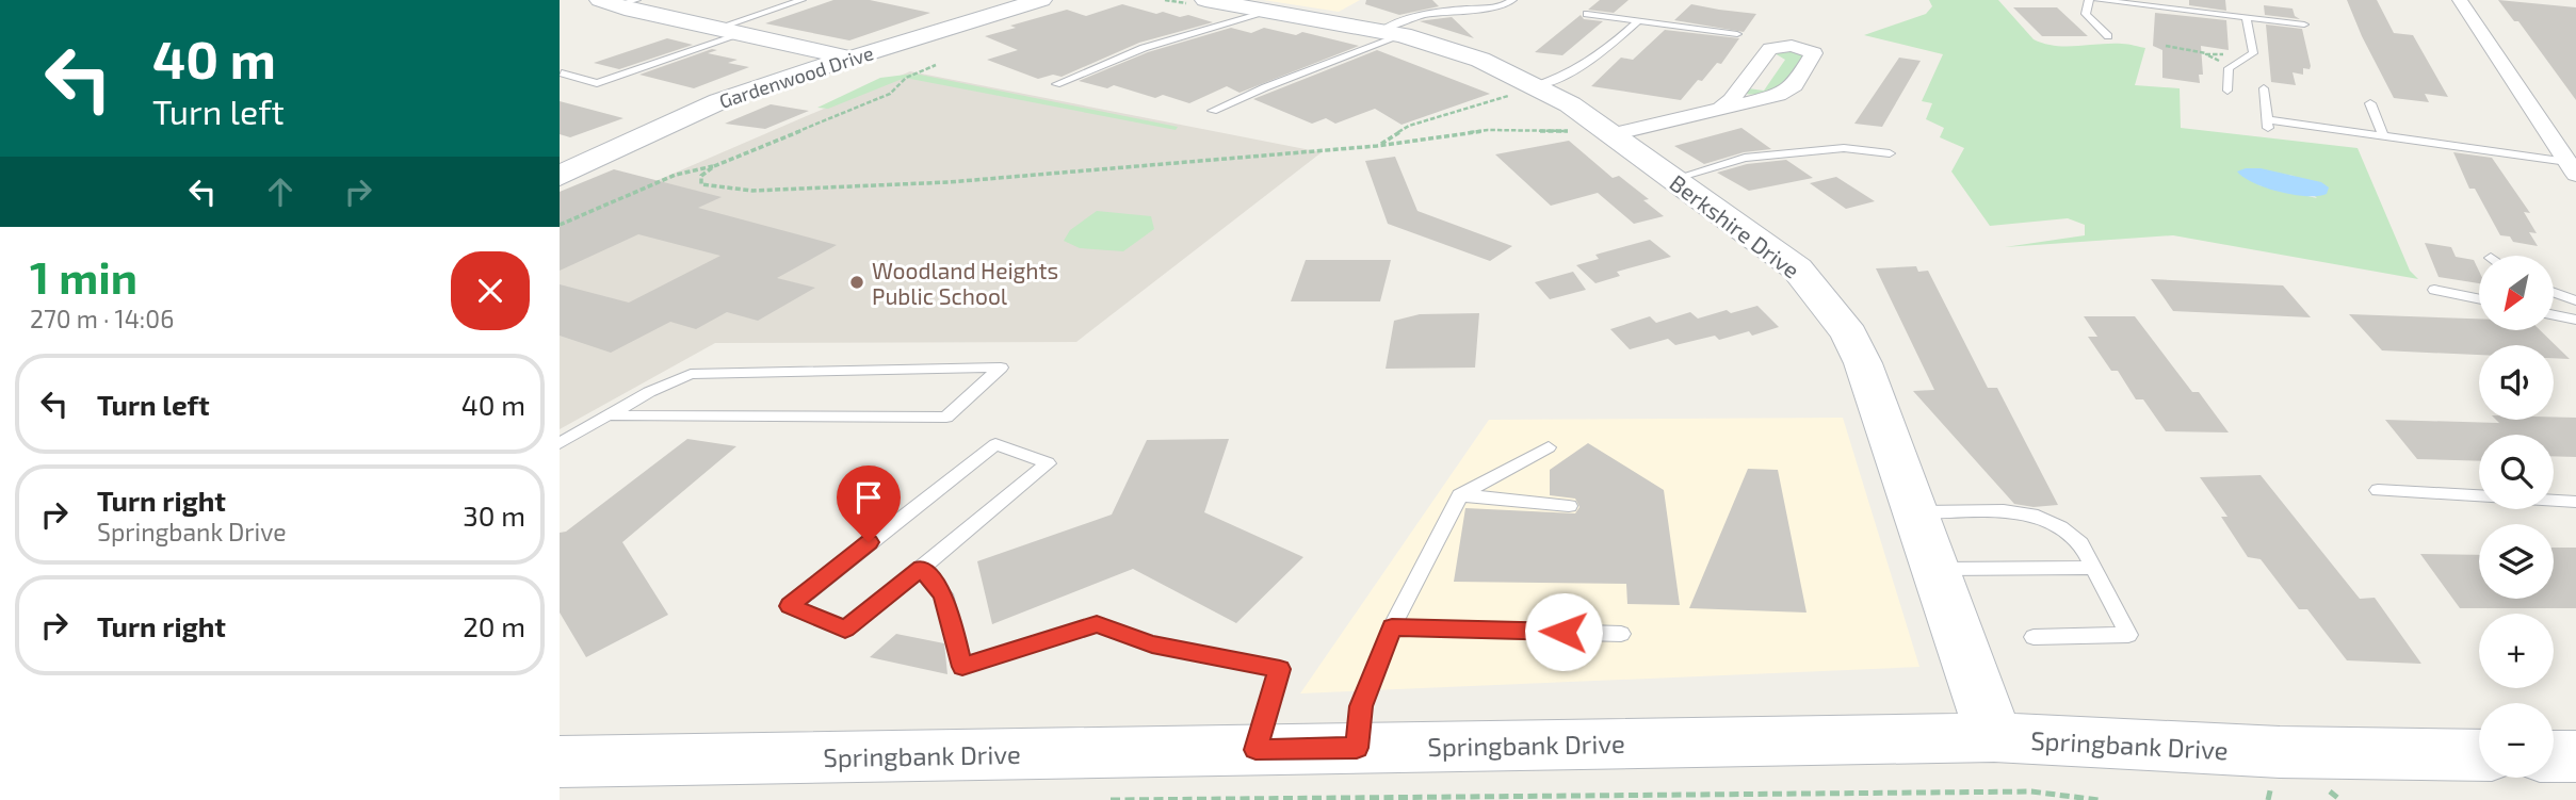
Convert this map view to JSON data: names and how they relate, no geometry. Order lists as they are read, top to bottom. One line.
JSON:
{"streets":{"street":["Gardenwood Drive","Berkshire Drive","Springbank Drive"]},"crossings":[["Berkshire Drive","Springbank Drive"]],"places":["Woodland Heights Public School"],"north":"bottom left","page":{"turn":["40 m","Turn left"],"heading":["1 min","270 m · 14:06"],"map_buttons":["+","−"],"list":[{"name":"Turn left","value":"40 m"},{"name":"Turn right","note":"Springbank Drive","value":"30 m"},{"name":"Turn right","value":"20 m"}]}}
